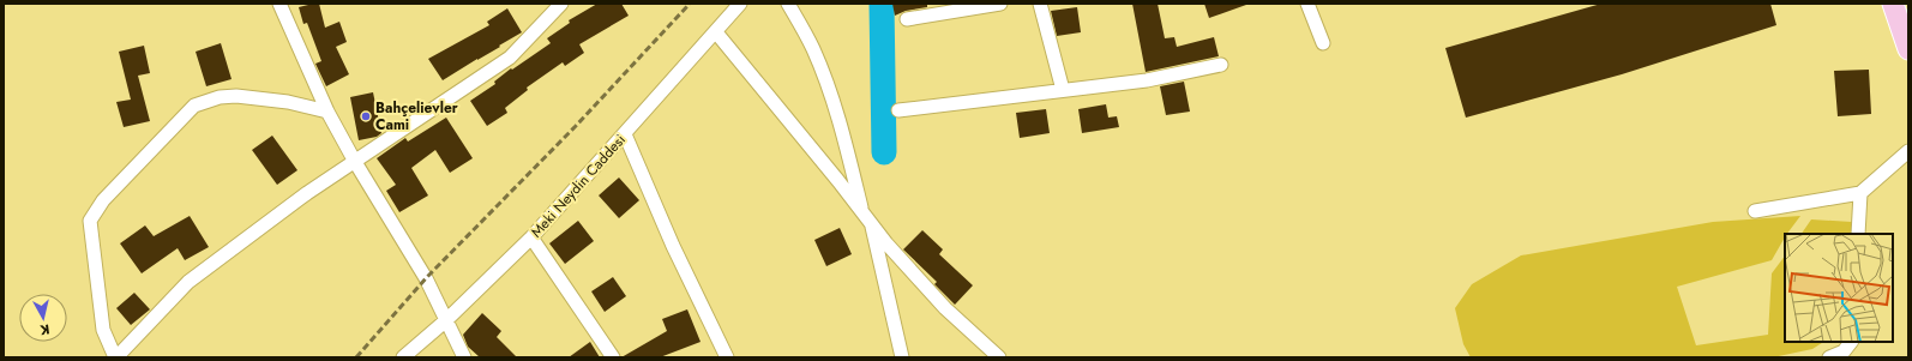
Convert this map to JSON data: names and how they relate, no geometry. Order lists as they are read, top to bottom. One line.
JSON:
{"streets":{"street":["Meki Neydin Caddesi"]},"places":["Bahçelievler Cami"],"north":"bottom"}
